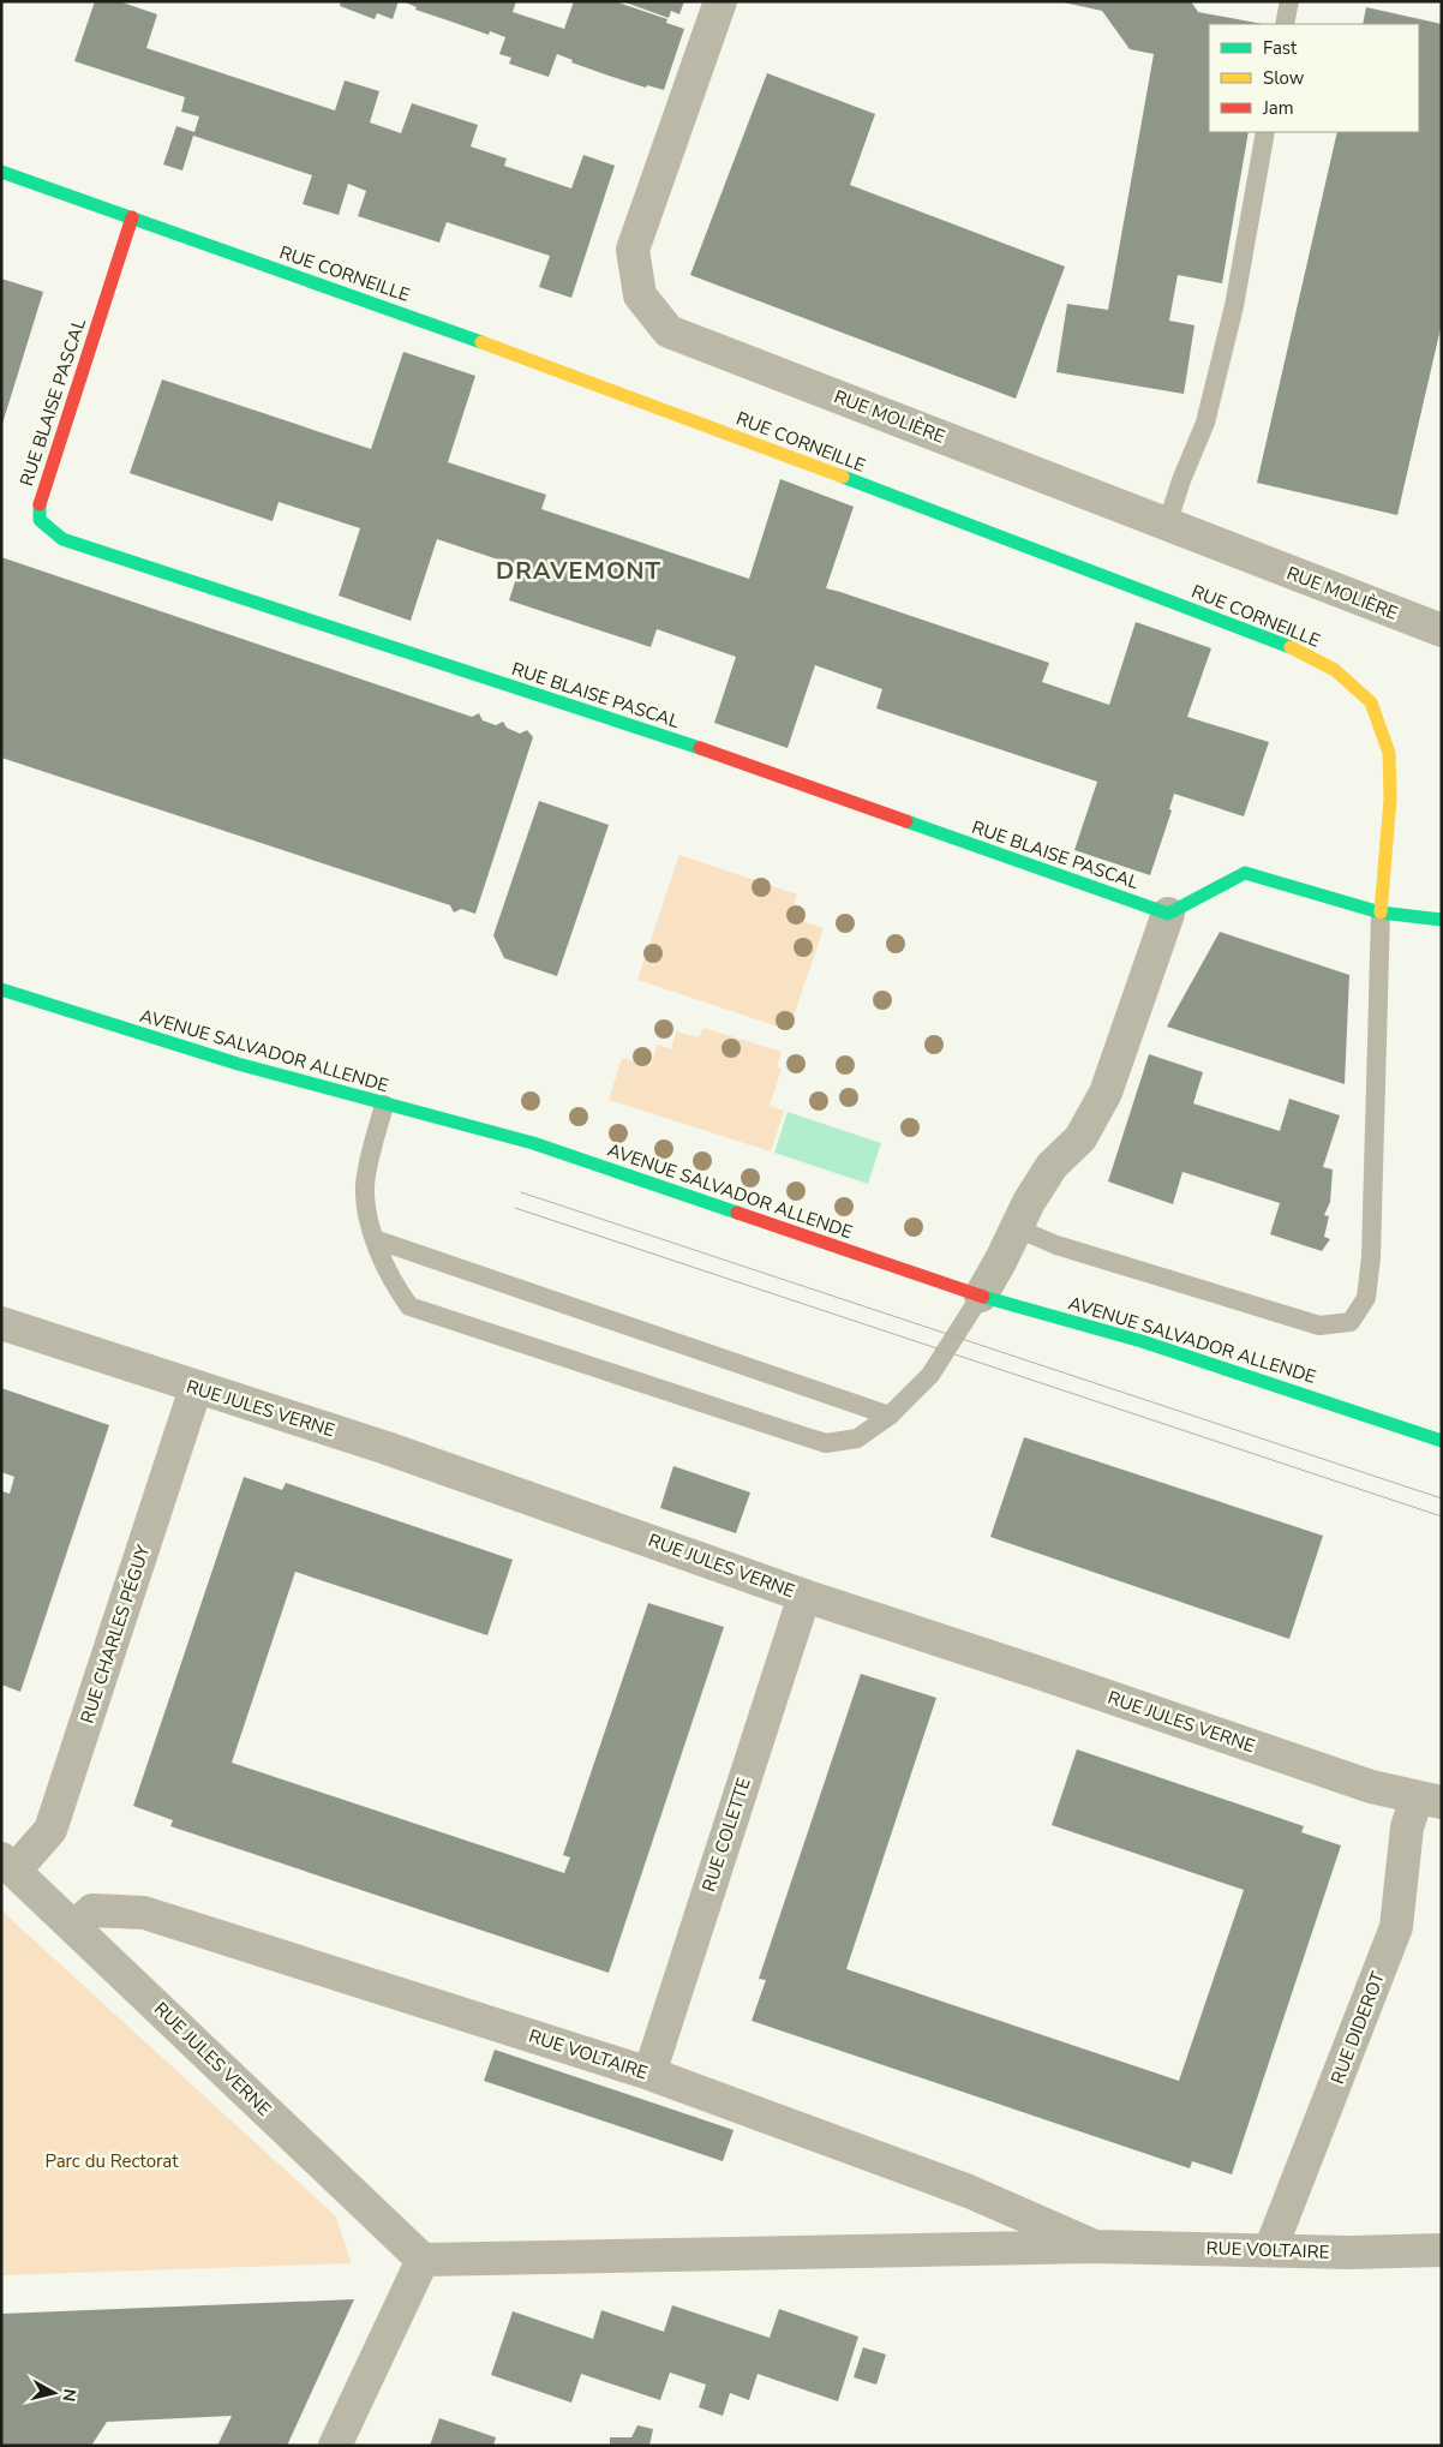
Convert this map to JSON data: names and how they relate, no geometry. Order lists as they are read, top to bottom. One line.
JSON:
{"streets":{"street":["RUE CORNEILLE","RUE BLAISE PASCAL","RUE MOLIÈRE","AVENUE SALVADOR ALLENDE","RUE JULES VERNE","RUE CHARLES PÉGUY","RUE COLETTE","RUE DIDEROT","RUE VOLTAIRE"]},"crossings":[["RUE CORNEILLE","RUE BLAISE PASCAL"],["RUE JULES VERNE","RUE CHARLES PÉGUY"],["RUE JULES VERNE","RUE COLETTE"],["RUE JULES VERNE","RUE DIDEROT"],["RUE JULES VERNE","RUE VOLTAIRE"],["RUE COLETTE","RUE VOLTAIRE"],["RUE DIDEROT","RUE VOLTAIRE"]],"districts":["DRAVEMONT"],"parks":["Parc du Rectorat"],"legend":["Fast","Slow","Jam"],"north":"right"}
